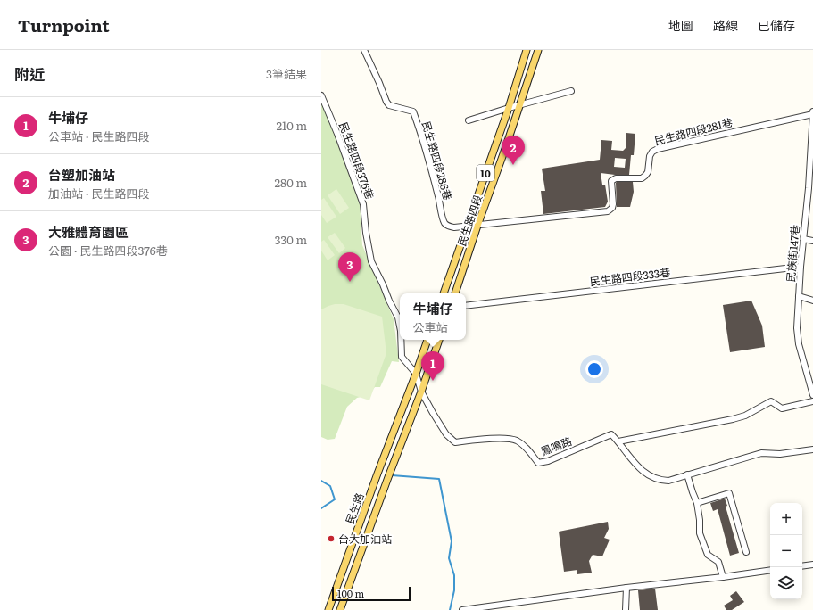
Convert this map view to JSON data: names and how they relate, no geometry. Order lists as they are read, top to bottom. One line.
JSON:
{"streets":{"main road":["10","民生路四段","民生路"],"street":["民生路四段281巷","民生路四段376巷","民生路四段286巷","民族街147巷","民生路四段333巷","鳳鳴路"]},"crossings":[["民生路四段281巷","民生路四段286巷"],["民生路四段281巷","民生路四段"],["民生路四段281巷","民族街147巷"],["民生路四段376巷","鳳鳴路"],["民生路四段376巷","民生路"],["民生路四段286巷","民生路四段"],["民族街147巷","民生路四段333巷"],["鳳鳴路","民生路"]],"places":["台大加油站"],"scale_bar":"100 m","page":{"header":"Turnpoint","nav":["地圖","路線","已儲存"],"heading":["附近","3筆結果"],"list":[{"mark":"1","name":"牛埔仔","note":"公車站 · 民生路四段","value":"210 m"},{"mark":"2","name":"台塑加油站","note":"加油站 · 民生路四段","value":"280 m"},{"mark":"3","name":"大雅體育園區","note":"公園 · 民生路四段376巷","value":"330 m"}],"pins":["2","3","1"],"popup":["牛埔仔","公車站"],"map_buttons":["+","−"],"scale":"100 m"}}
